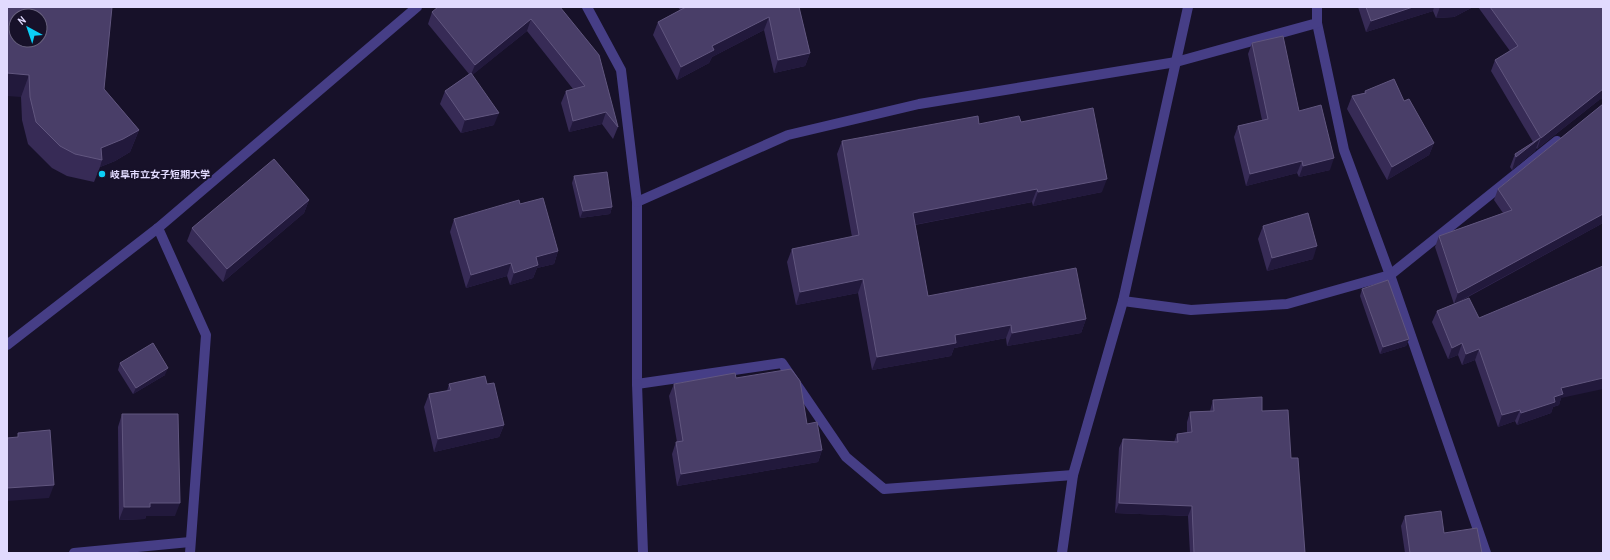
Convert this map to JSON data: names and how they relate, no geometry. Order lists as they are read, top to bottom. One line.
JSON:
{"places":["岐阜市立女子短期大学"],"north":"top left"}
